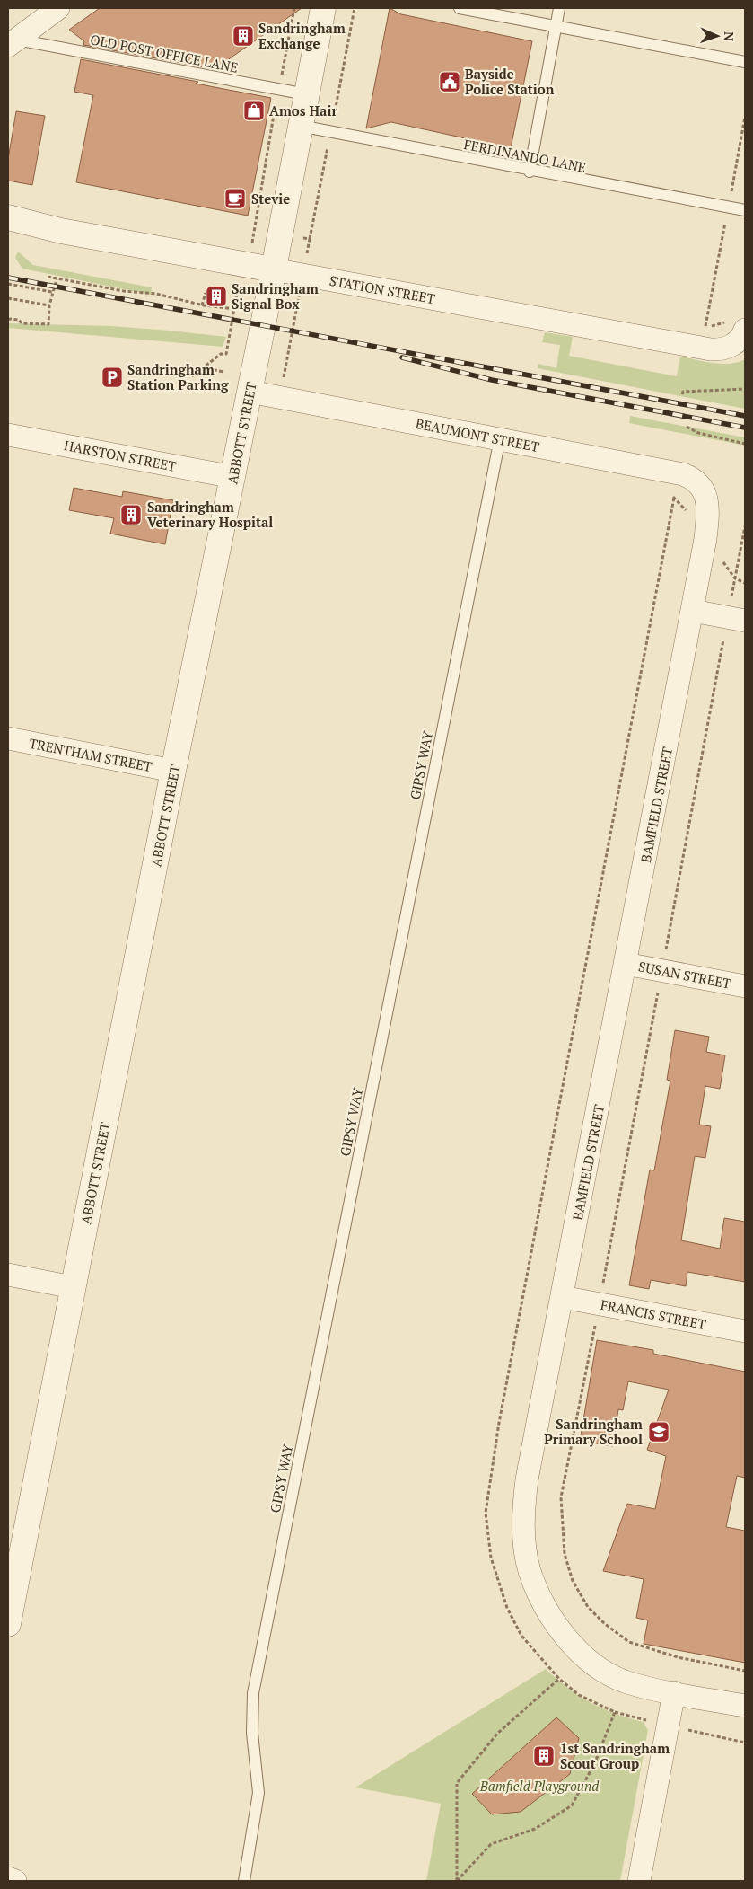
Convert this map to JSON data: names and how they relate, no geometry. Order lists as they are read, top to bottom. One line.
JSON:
{"streets":{"street":["STATION STREET","ABBOTT STREET","BEAUMONT STREET","HARSTON STREET","TRENTHAM STREET","BAMFIELD STREET","SUSAN STREET","FRANCIS STREET"],"lane":["OLD POST OFFICE LANE","FERDINANDO LANE","GIPSY WAY"]},"crossings":[["OLD POST OFFICE LANE","ABBOTT STREET"],["FERDINANDO LANE","ABBOTT STREET"],["STATION STREET","ABBOTT STREET"],["ABBOTT STREET","BEAUMONT STREET"],["ABBOTT STREET","HARSTON STREET"],["ABBOTT STREET","TRENTHAM STREET"],["BEAUMONT STREET","GIPSY WAY"],["BEAUMONT STREET","BAMFIELD STREET"],["BAMFIELD STREET","SUSAN STREET"],["BAMFIELD STREET","FRANCIS STREET"]],"parks":["Bamfield Playground"],"places":{"building":["Sandringham Exchange","Sandringham Signal Box","Sandringham Veterinary Hospital","1st Sandringham Scout Group"],"public building":["Bayside Police Station"],"shop":["Amos Hair"],"cafe":["Stevie"],"parking":["Sandringham Station Parking"],"school or university":["Sandringham Primary School"]},"north":"right"}
